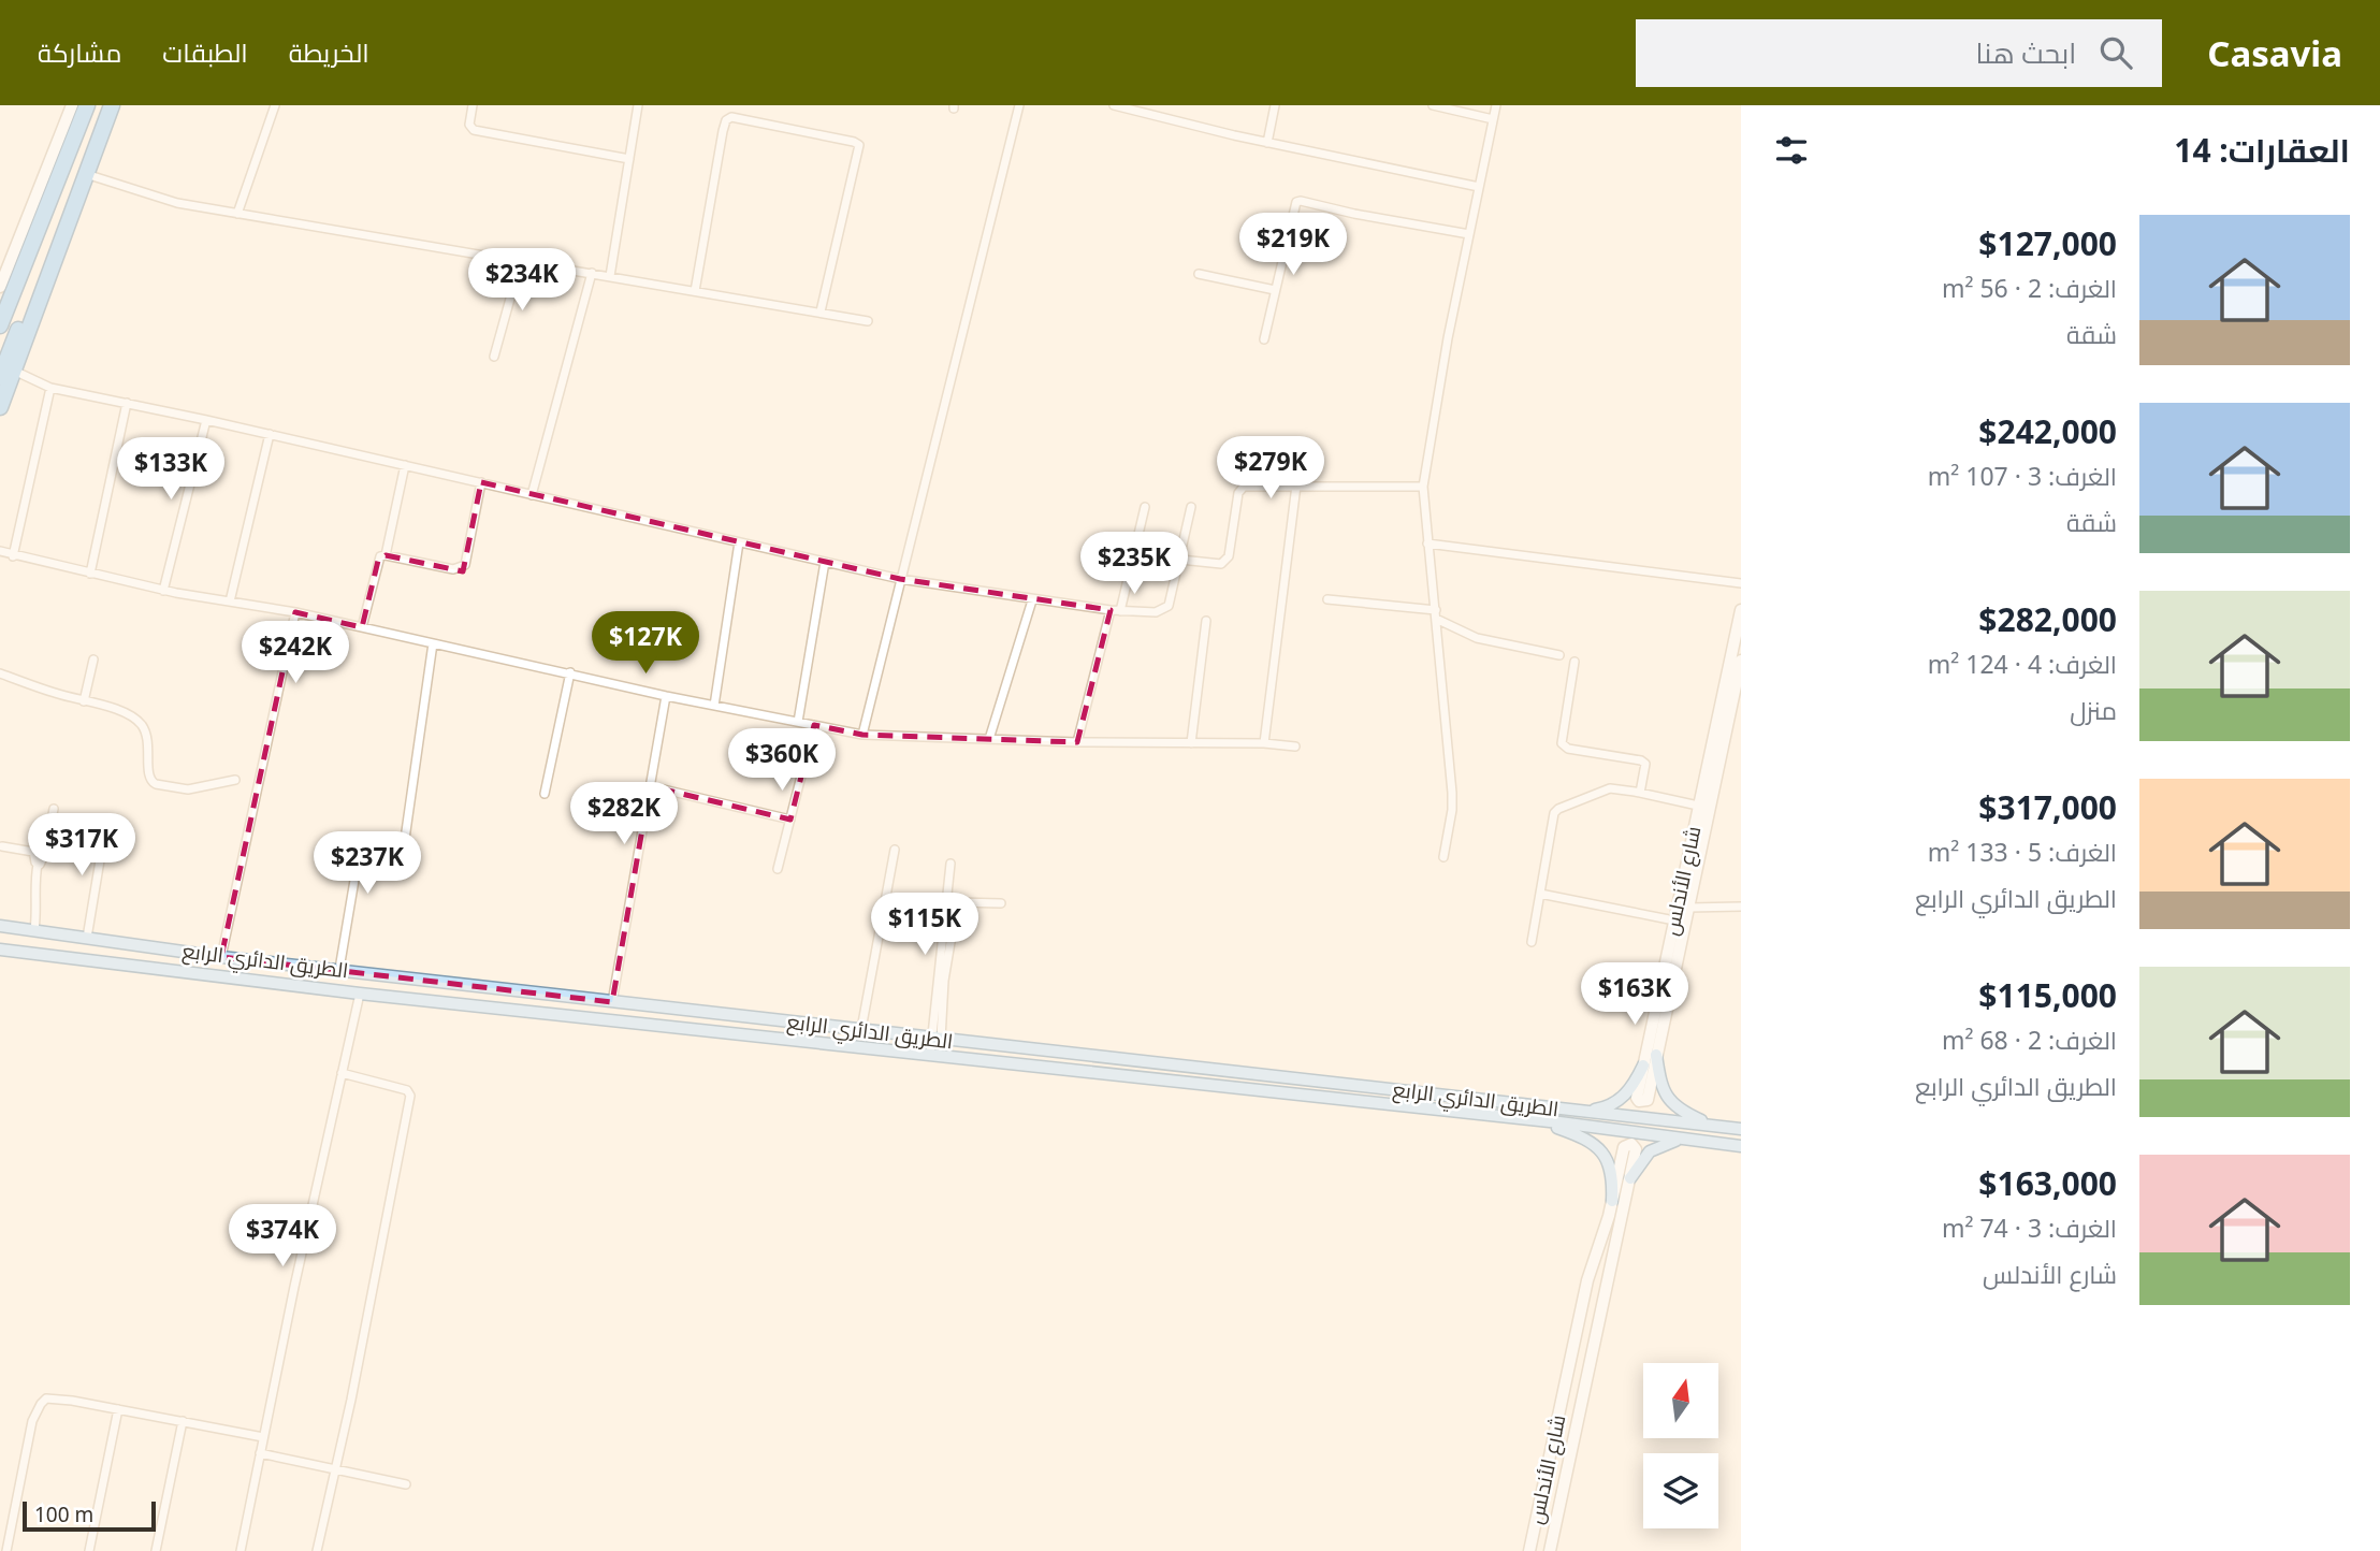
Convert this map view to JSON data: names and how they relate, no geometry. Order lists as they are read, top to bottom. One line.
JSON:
{"streets":{"main road":["شارع الأندلس","الطريق الدائري الرابع"]},"scale_bar":"100 m","north":"top","page":{"header":"Casavia","search":"ابحث هنا","nav":["الخريطة","الطبقات","مشاركة"],"heading":"العقارات: 14","list":[{"name":"$127,000","note":"الغرف: 2 · 56 m² · شقة"},{"name":"$242,000","note":"الغرف: 3 · 107 m² · شقة"},{"name":"$282,000","note":"الغرف: 4 · 124 m² · منزل"},{"name":"$317,000","note":"الغرف: 5 · 133 m² · الطريق الدائري الرابع"},{"name":"$115,000","note":"الغرف: 2 · 68 m² · الطريق الدائري الرابع"},{"name":"$163,000","note":"الغرف: 3 · 74 m² · شارع الأندلس"}],"price":["$219K","$234K","$279K","$133K","$235K","$127K","$242K","$360K","$282K","$317K","$237K","$115K","$163K","$374K"],"scale":"100 m"}}
